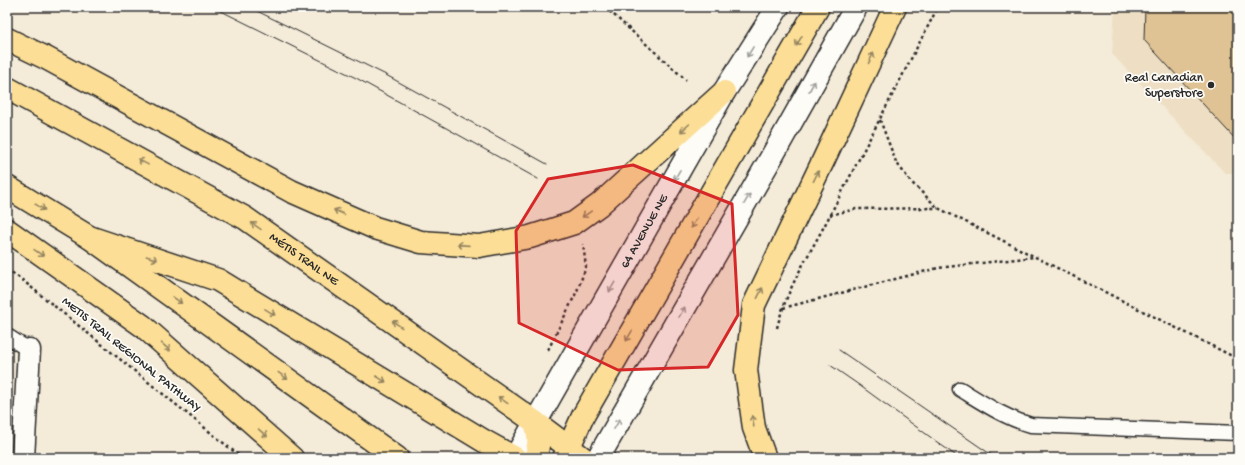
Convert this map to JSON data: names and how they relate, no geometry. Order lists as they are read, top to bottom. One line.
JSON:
{"streets":{"main road":["64 AVENUE NE","MÉTIS TRAIL NE"],"path":["METIS TRAIL REGIONAL PATHWAY"]},"crossings":[["64 AVENUE NE","MÉTIS TRAIL NE"]],"places":["Real Canadian Superstore"]}
